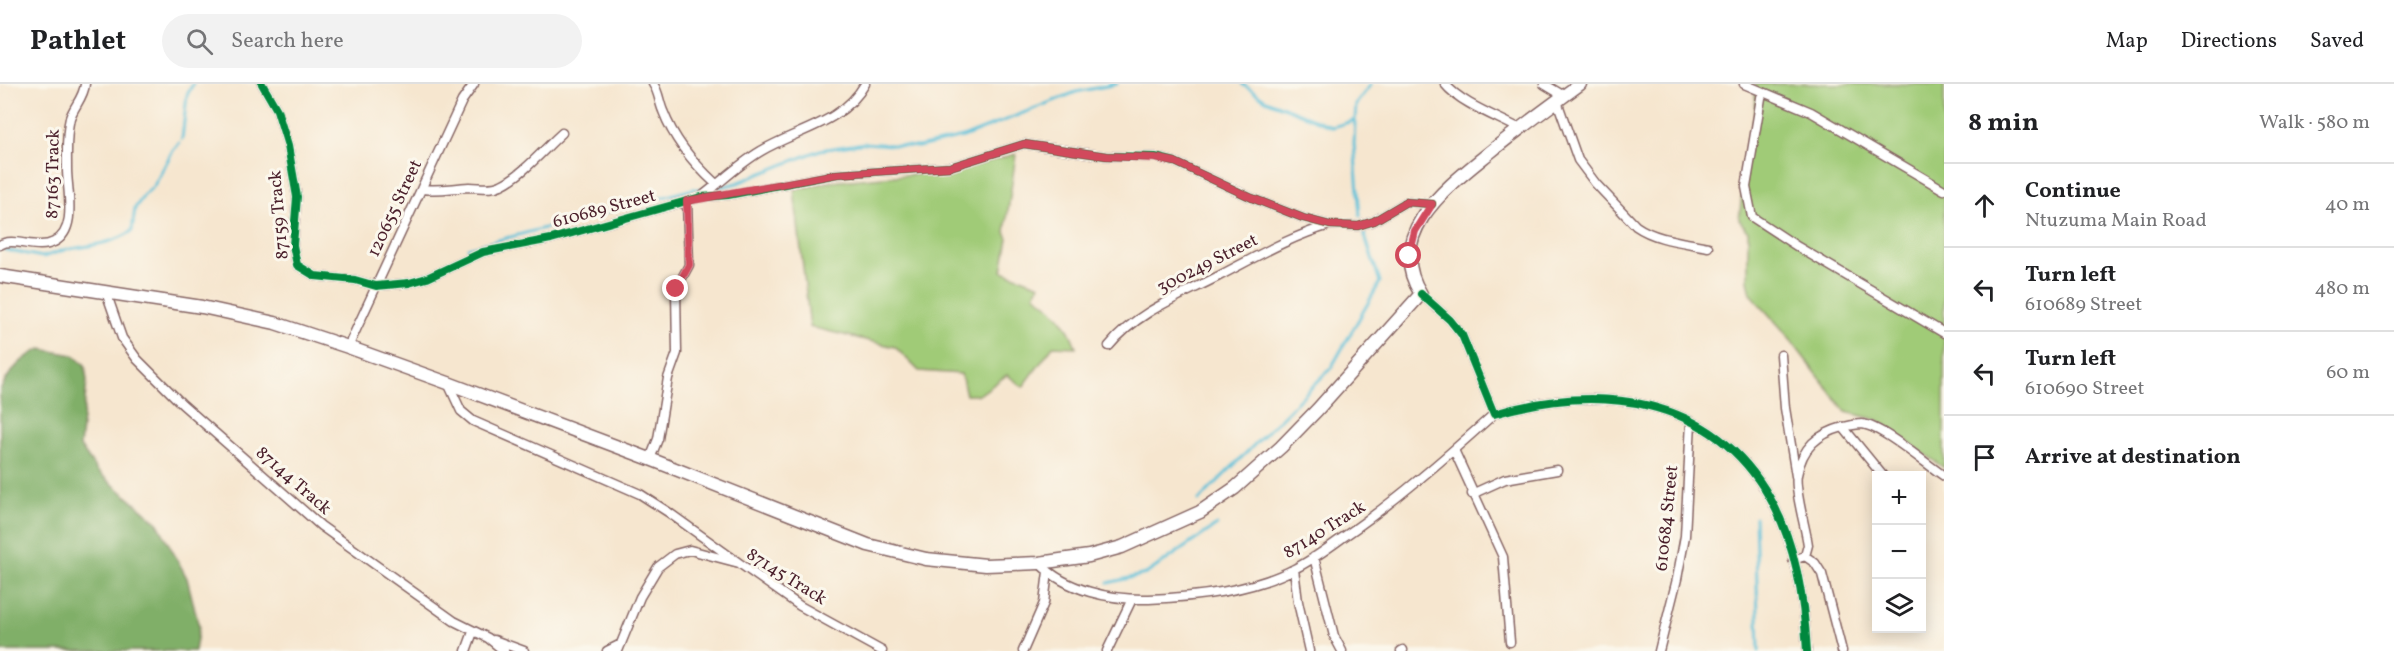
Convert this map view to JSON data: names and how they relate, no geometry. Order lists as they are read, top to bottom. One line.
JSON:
{"streets":{"street":["87163 Track","120655 Street","610689 Street","87159 Track","300249 Street","87144 Track","610684 Street","87140 Track","87145 Track"]},"crossings":[["120655 Street","610689 Street"],["120655 Street","87159 Track"],["610689 Street","87159 Track"],["610689 Street","300249 Street"]],"page":{"header":"Pathlet","search":"Search here","nav":["Map","Directions","Saved"],"heading":["8 min","Walk · 580 m"],"list":[["Continue","Ntuzuma Main Road","40 m"],["Turn left","610689 Street","480 m"],["Turn left","610690 Street","60 m"],"Arrive at destination"],"map_buttons":["+","−"]}}
